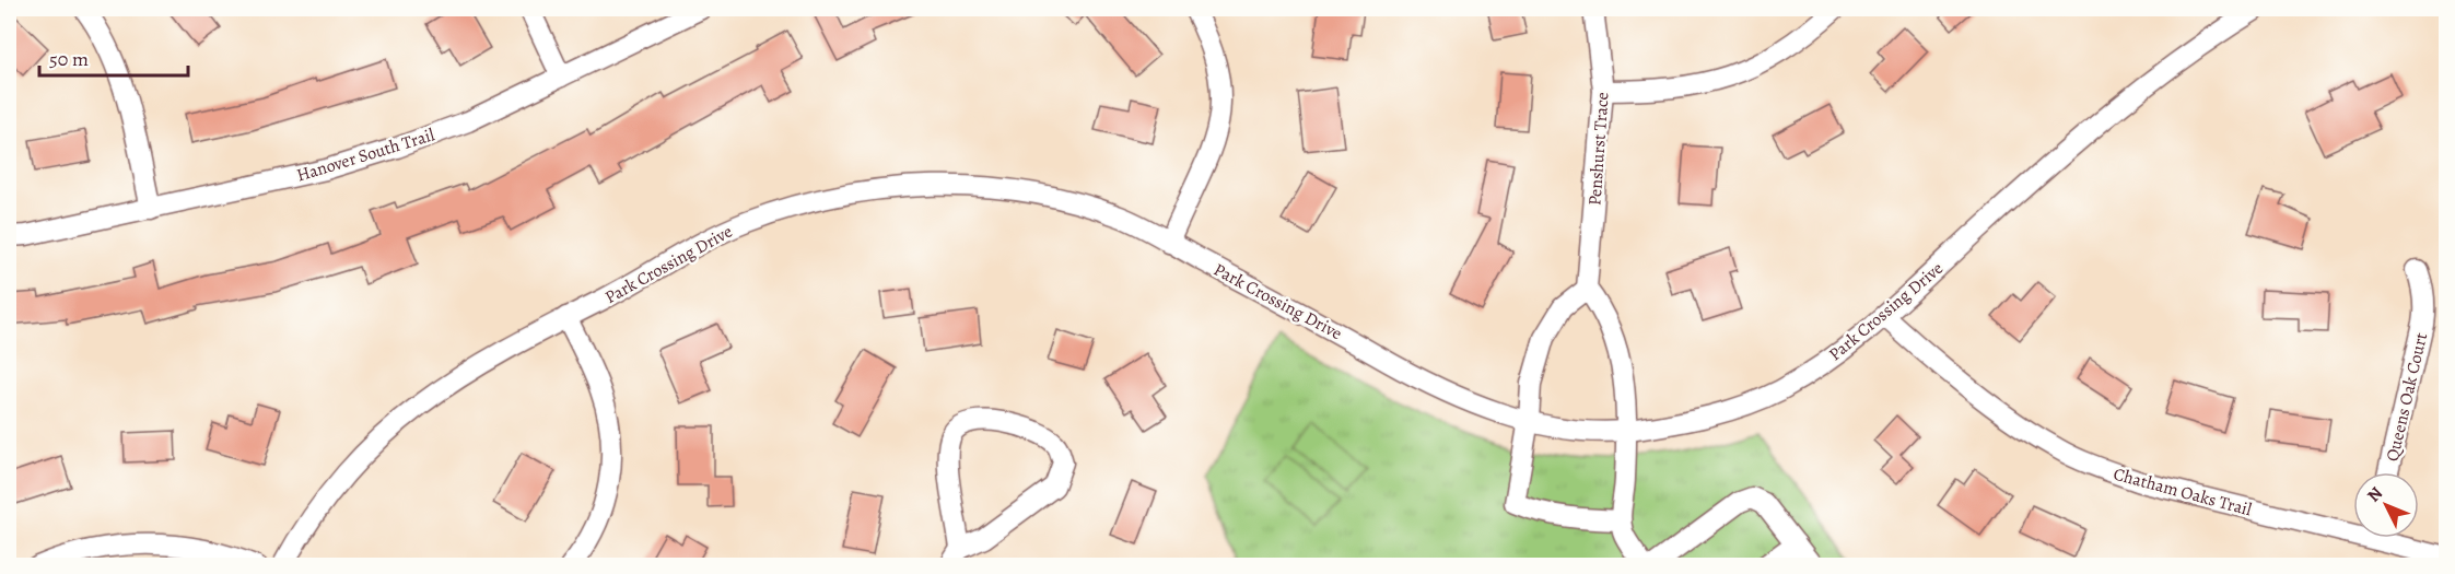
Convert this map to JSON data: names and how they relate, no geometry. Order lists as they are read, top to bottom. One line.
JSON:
{"streets":{"street":["Penshurst Trace","Hanover South Trail","Park Crossing Drive","Queens Oak Court","Chatham Oaks Trail"]},"crossings":[["Park Crossing Drive","Chatham Oaks Trail"]],"scale_bar":"50 m","north":"top left"}
